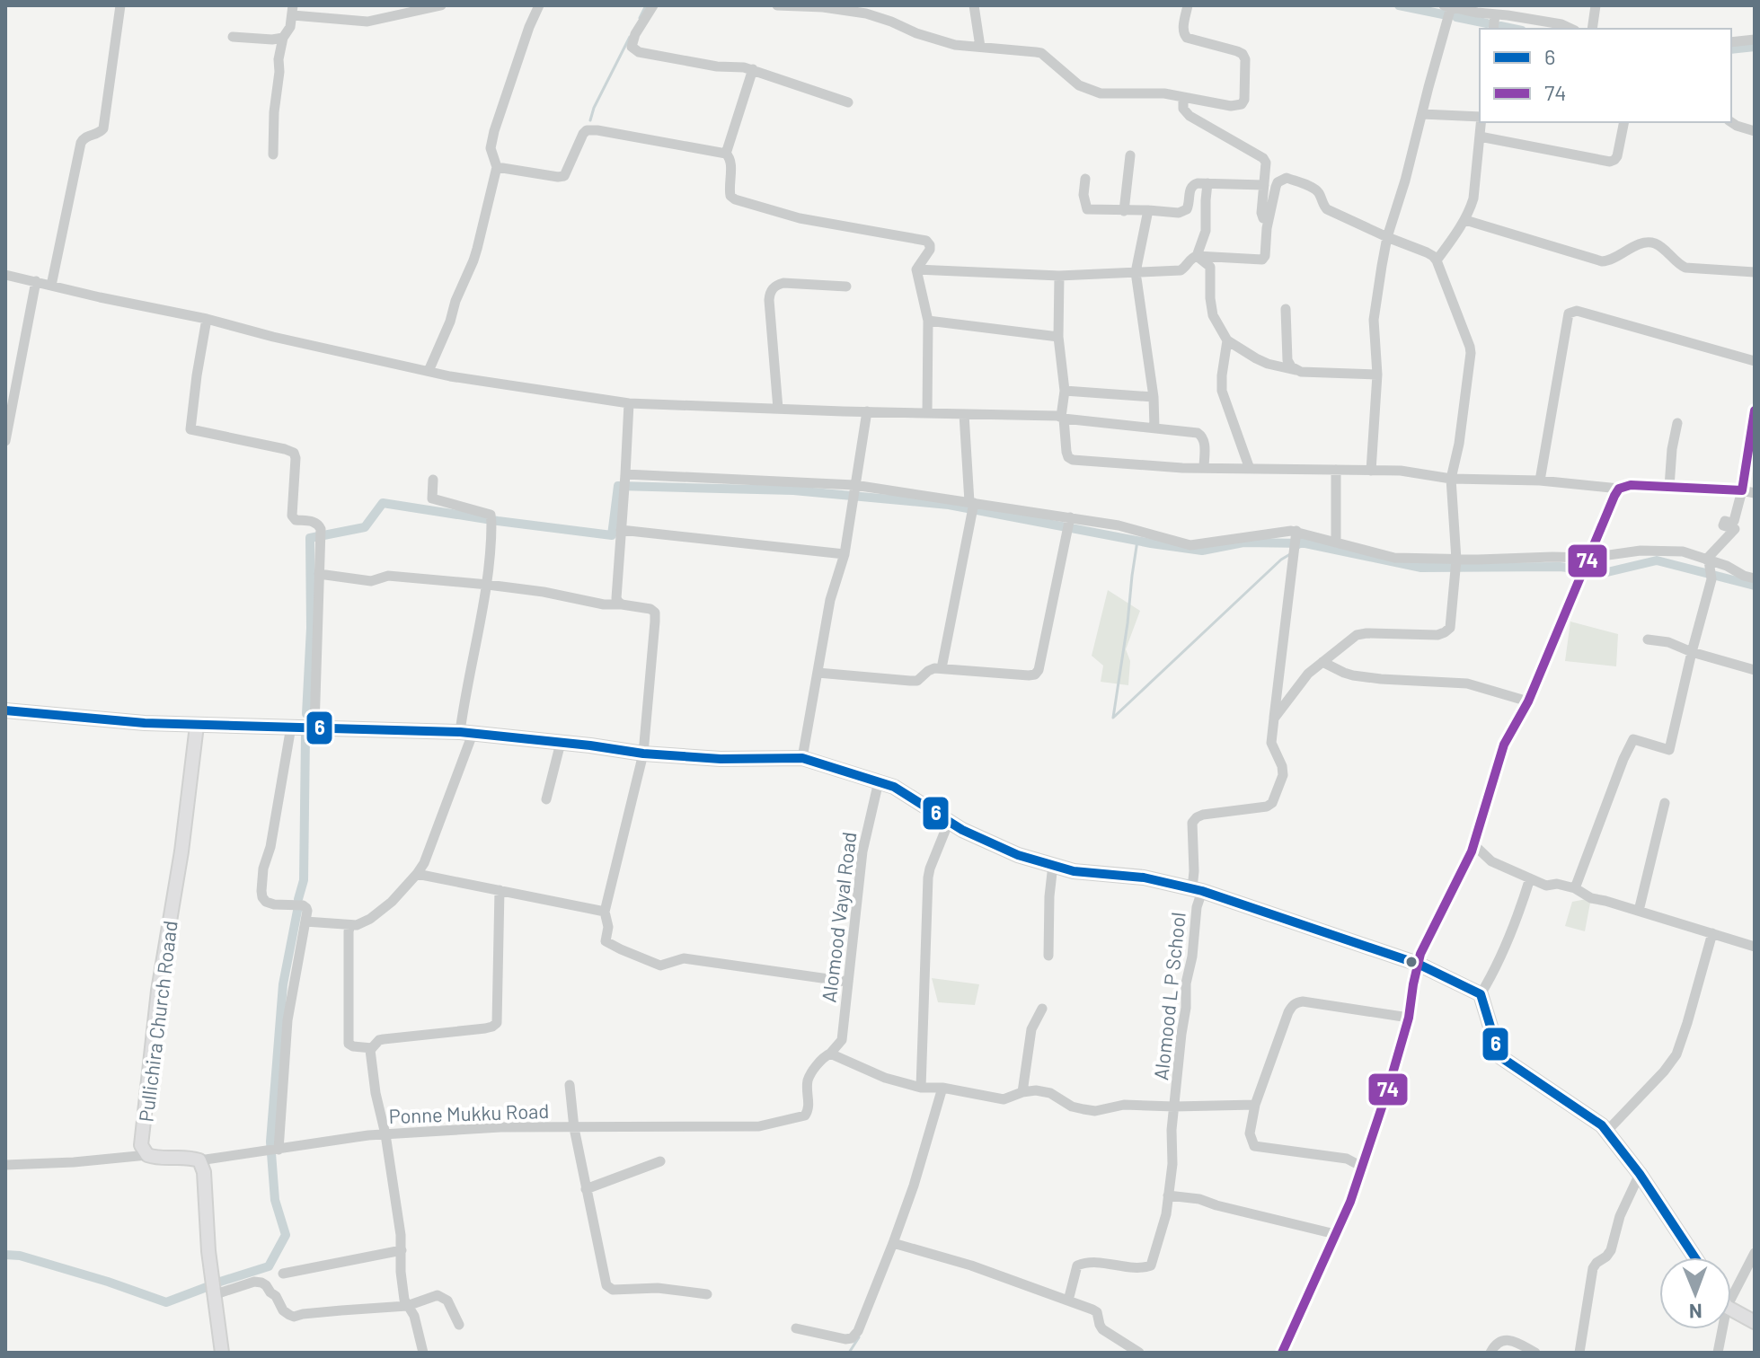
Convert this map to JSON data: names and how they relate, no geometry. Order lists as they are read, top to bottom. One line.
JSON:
{"streets":{"main road":["Pullichira Church Roaad"],"street":["Alomood Vayal Road","Alomood L P School","Ponne Mukku Road"]},"crossings":[["Alomood Vayal Road","Ponne Mukku Road"]],"lines":["transit line 74","transit line 6"],"legend":["6","74"],"north":"bottom"}
